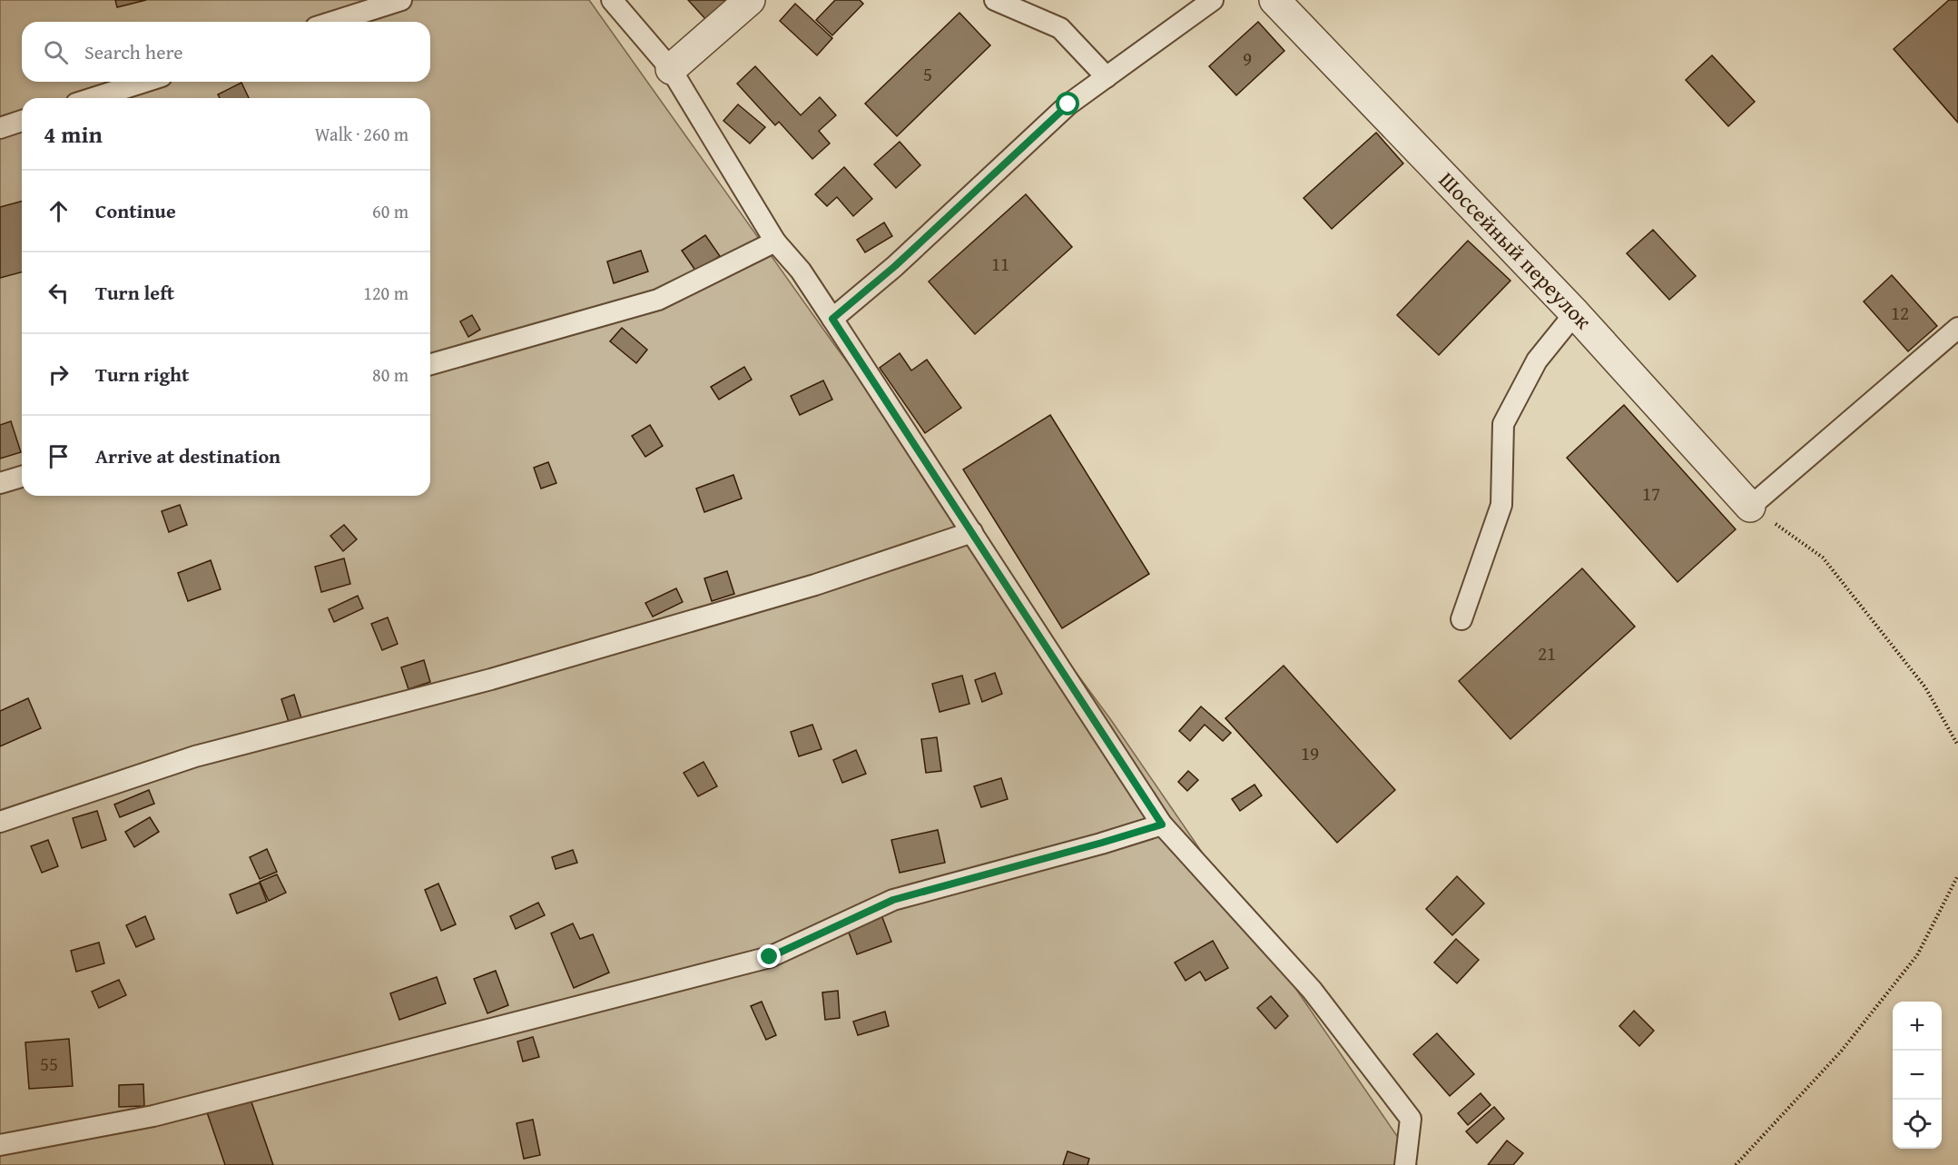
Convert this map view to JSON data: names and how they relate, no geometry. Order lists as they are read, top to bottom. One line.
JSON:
{"streets":{"street":["Шоссейный переулок"]},"house_numbers":["9","5","11","12","17","21","19","55"],"page":{"search":"Search here","heading":["4 min","Walk · 260 m"],"list":[["Continue","60 m"],["Turn left","120 m"],["Turn right","80 m"],"Arrive at destination"],"map_buttons":["+","−"]}}
